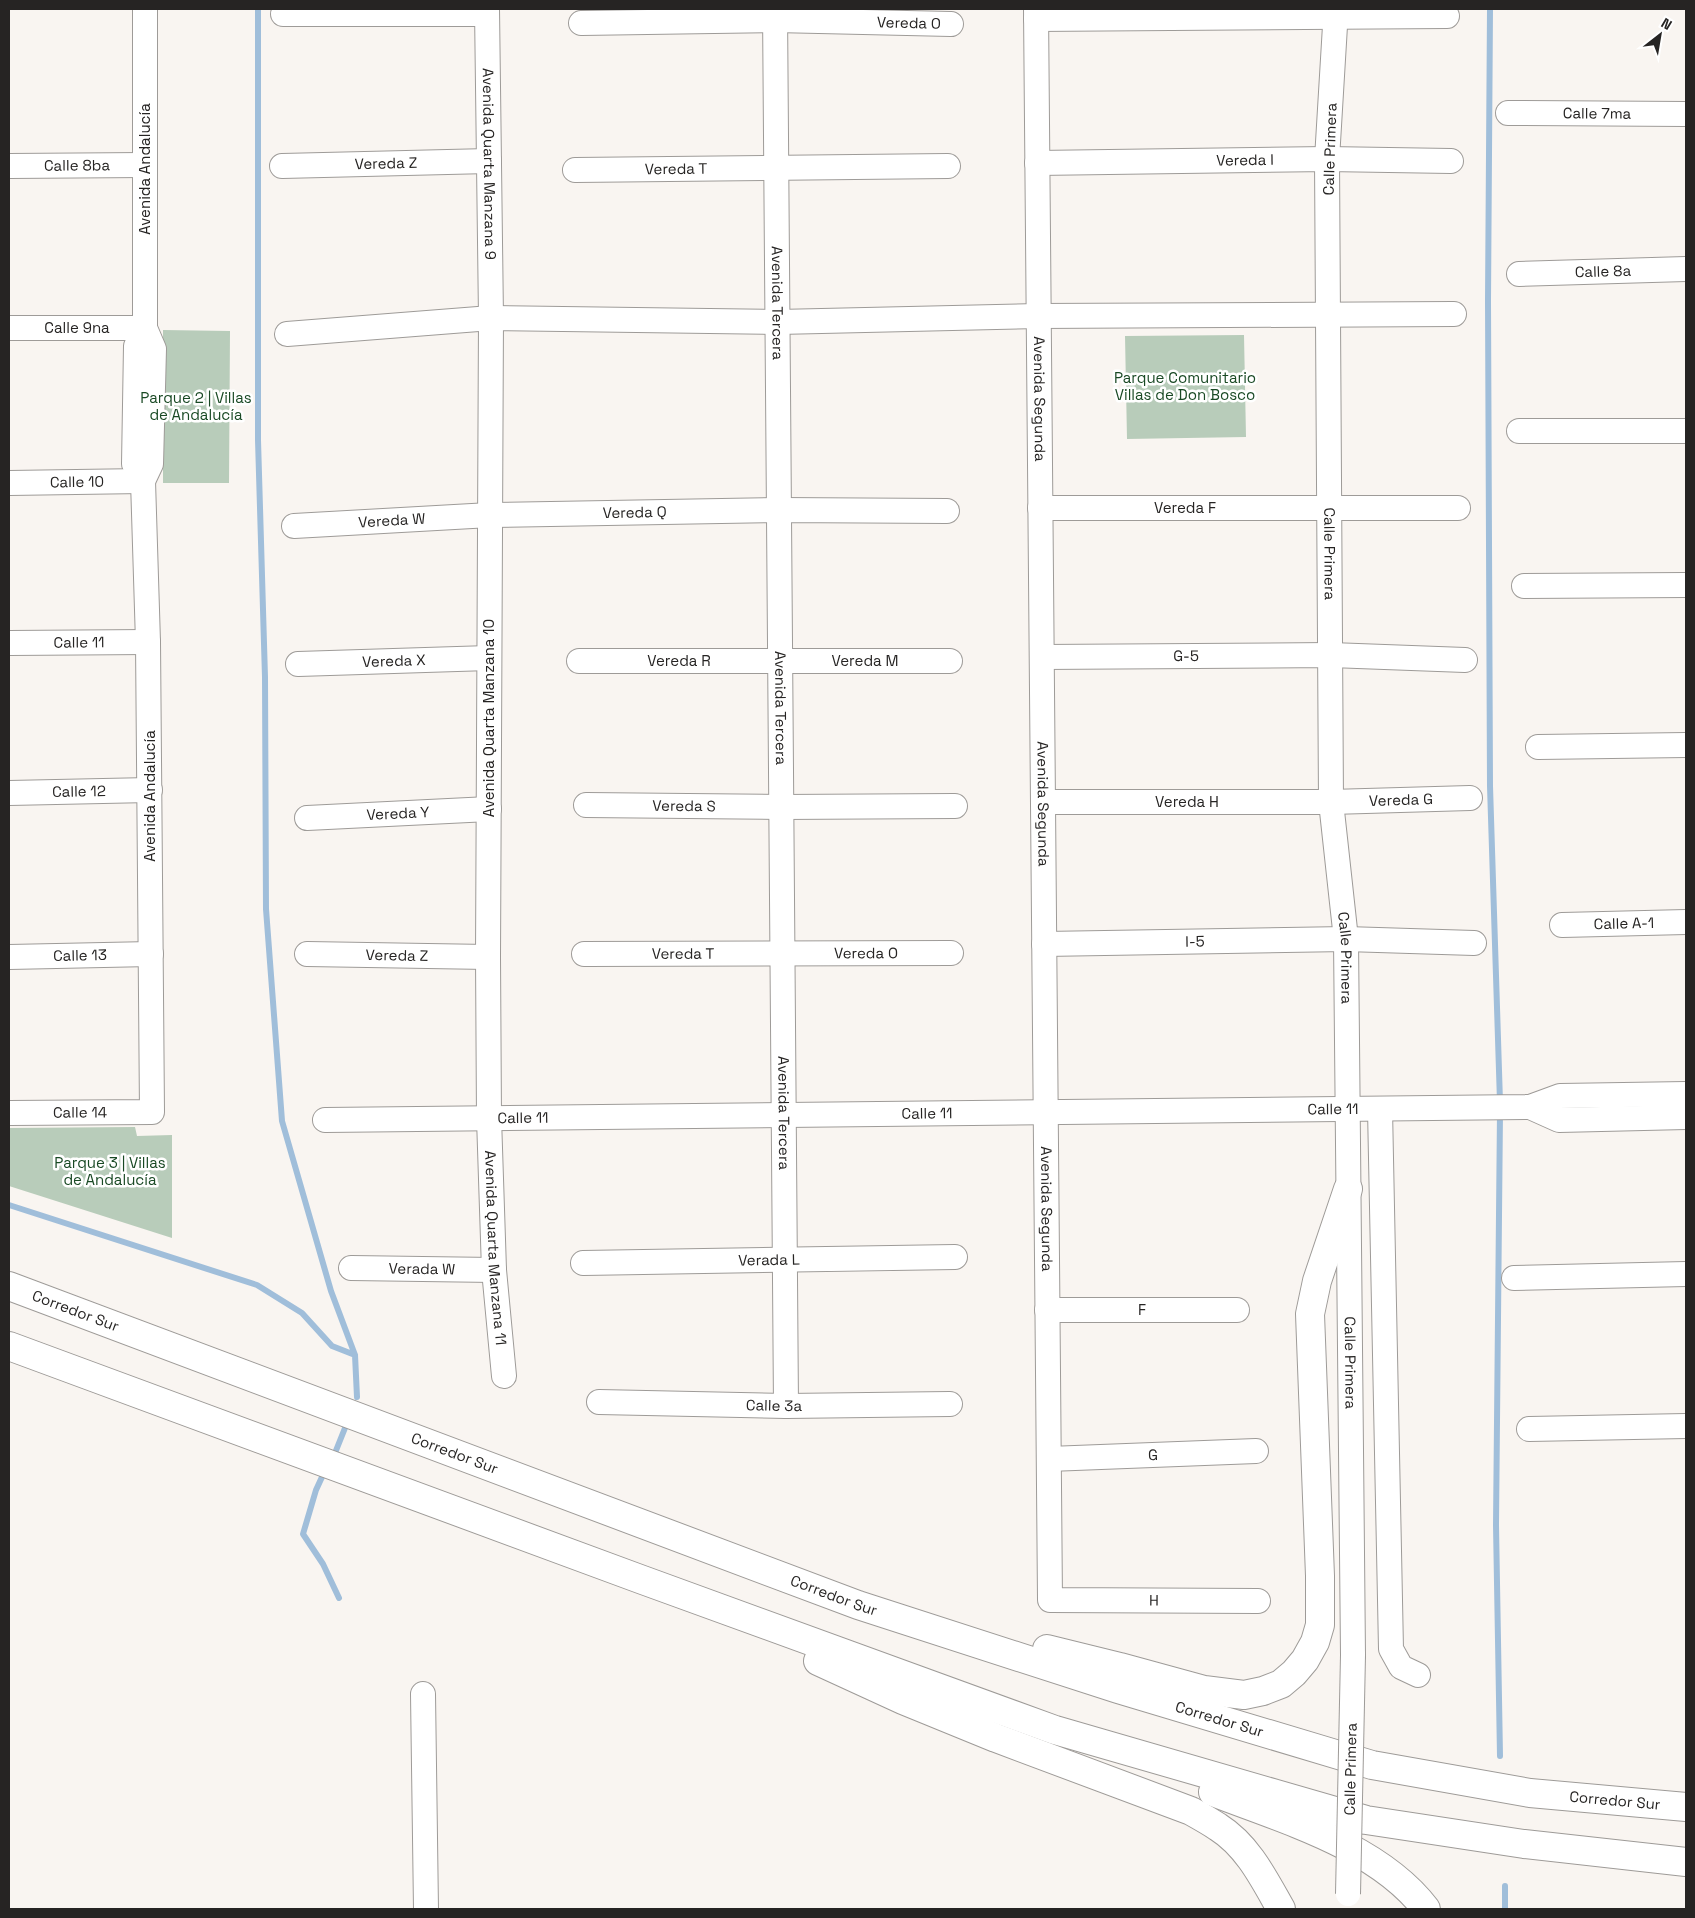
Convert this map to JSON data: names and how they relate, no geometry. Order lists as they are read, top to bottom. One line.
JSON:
{"streets":{"highway":["Corredor Sur"],"street":["Vereda O","Calle 7ma","Calle Primera","Vereda I","Vereda Z","Avenida Quarta Manzana 9","Calle 8ba","Avenida Andalucía","Vereda T","Calle 8a","Avenida Tercera","Calle 9na","Avenida Segunda","Calle 10","Vereda F","Vereda Q","Vereda W","Calle 11","G-5","Vereda X","Vereda R","Vereda M","Avenida Quarta Manzana 10","Calle 12","Vereda G","Vereda H","Vereda S","Vereda Y","Calle A-1","I-5","Calle 13","Calle 14","Avenida Quarta Manzana 11","Verada L","Verada W","F","Calle 3a","G","H"]},"crossings":[["Vereda O","Vereda T"],["Vereda O","Avenida Tercera"],["Calle Primera","Vereda I"],["Calle Primera","Vereda F"],["Calle Primera","Calle 11"],["Calle Primera","G-5"],["Calle Primera","Vereda G"],["Calle Primera","Vereda H"],["Calle Primera","I-5"],["Vereda I","Avenida Segunda"],["Vereda Z","Avenida Quarta Manzana 9"],["Vereda Z","Avenida Quarta Manzana 10"],["Avenida Quarta Manzana 9","Avenida Quarta Manzana 10"],["Calle 8ba","Avenida Andalucía"],["Avenida Andalucía","Calle 9na"],["Avenida Andalucía","Calle 10"],["Avenida Andalucía","Calle 11"],["Avenida Andalucía","Calle 12"],["Avenida Andalucía","Calle 13"],["Avenida Andalucía","Calle 14"],["Vereda T","Avenida Tercera"],["Avenida Tercera","Vereda Q"],["Avenida Tercera","Calle 11"],["Avenida Tercera","Vereda R"],["Avenida Tercera","Vereda M"],["Avenida Tercera","Vereda S"],["Avenida Tercera","Verada L"],["Avenida Tercera","Calle 3a"],["Avenida Segunda","Vereda F"],["Avenida Segunda","Calle 11"],["Avenida Segunda","G-5"],["Avenida Segunda","Vereda H"],["Avenida Segunda","I-5"],["Avenida Segunda","F"],["Avenida Segunda","G"],["Avenida Segunda","H"],["Vereda Q","Vereda W"],["Vereda Q","Avenida Quarta Manzana 10"],["Vereda W","Avenida Quarta Manzana 10"],["Calle 11","Avenida Quarta Manzana 10"],["Calle 11","Avenida Quarta Manzana 11"],["Vereda X","Avenida Quarta Manzana 10"],["Vereda R","Vereda M"],["Avenida Quarta Manzana 10","Vereda Y"],["Avenida Quarta Manzana 10","Avenida Quarta Manzana 11"],["Vereda G","Vereda H"],["Avenida Quarta Manzana 11","Verada W"]],"parks":["Parque Comunitario Villas de Don Bosco","Parque 2 | Villas de Andalucía","Parque 3 | Villas de Andalucía"],"north":"top right"}
